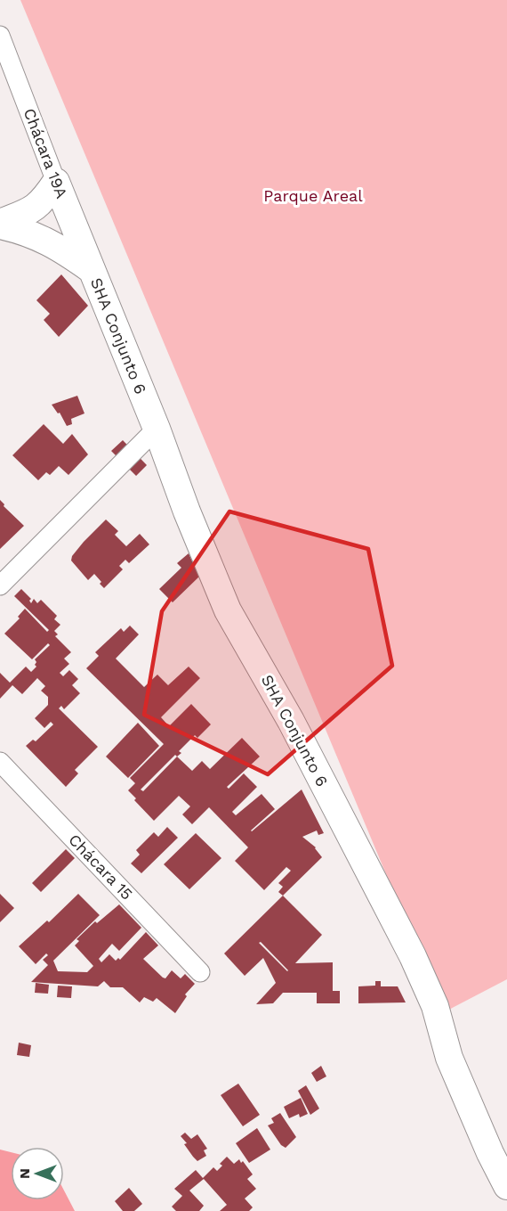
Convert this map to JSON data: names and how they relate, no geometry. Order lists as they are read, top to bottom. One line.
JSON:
{"streets":{"street":["Chácara 19A","SHA Conjunto 6","Chácara 15"]},"crossings":[["Chácara 19A","SHA Conjunto 6"]],"parks":["Parque Areal"],"north":"left"}
